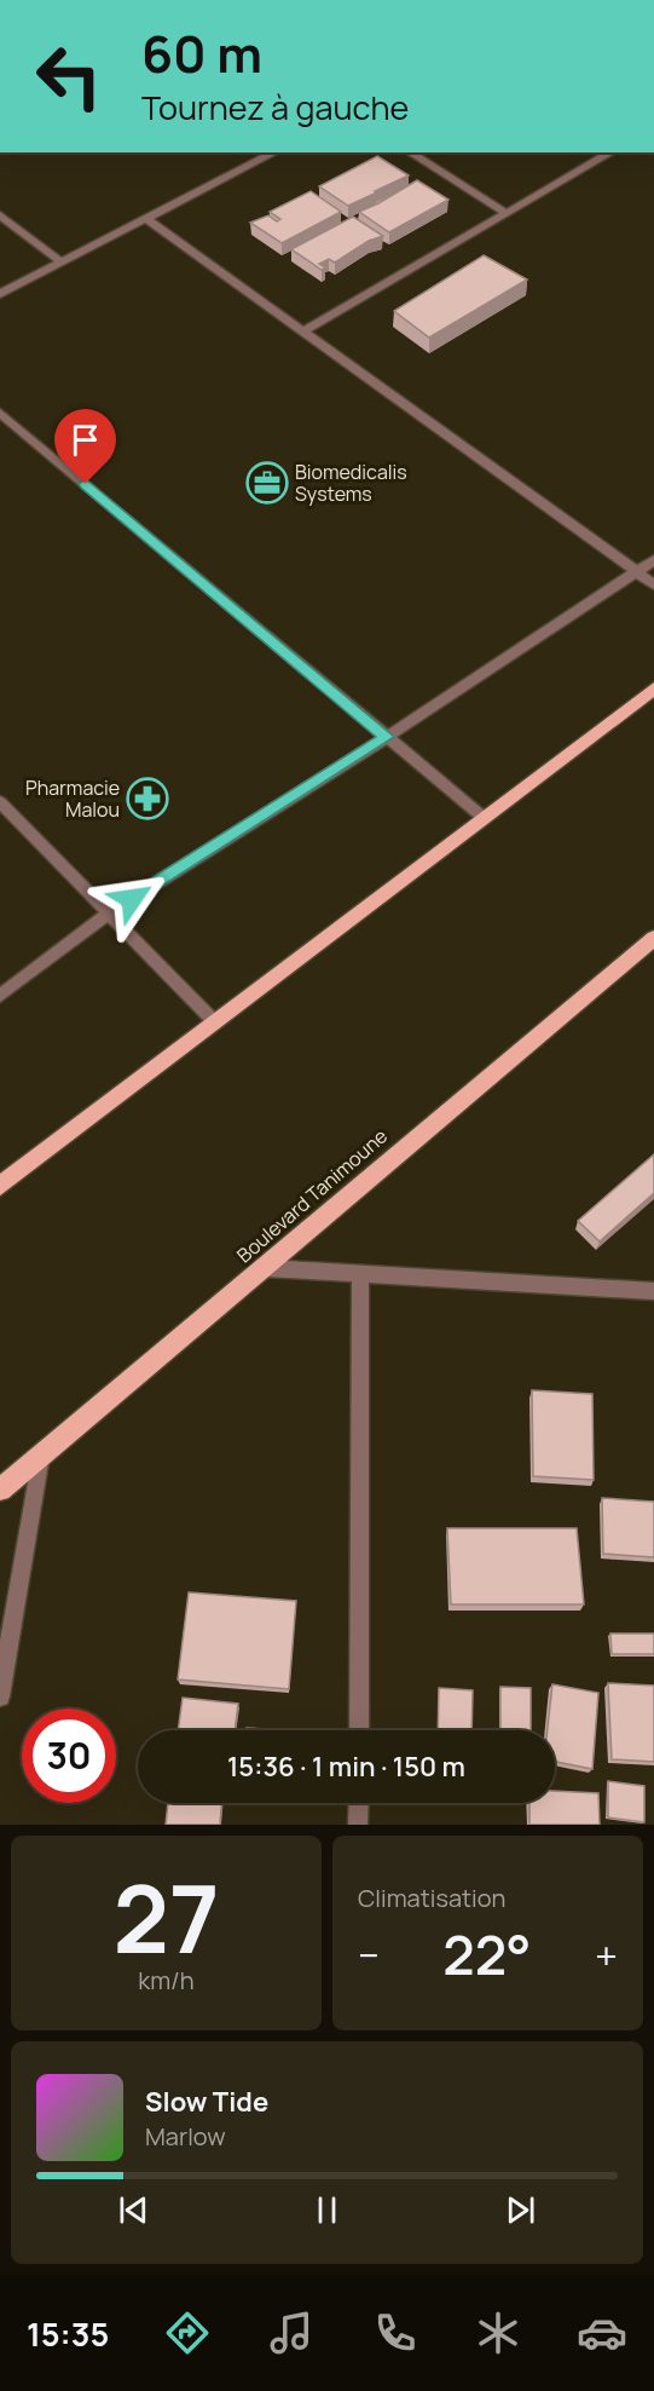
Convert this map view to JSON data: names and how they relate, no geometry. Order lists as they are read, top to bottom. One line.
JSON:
{"streets":{"main road":["Boulevard Tanimoune"]},"places":{"office":["Biomedicalis Systems"],"pharmacy":["Pharmacie Malou"]},"page":{"turn":["60 m","Tournez à gauche"],"limit":"30","trip":"15:36 · 1 min · 150 m","tile":[["27","km/h"],"Climatisation"],"heat":["−","22°","+"],"song":["Slow Tide","Marlow"],"tabs":"15:35"}}
